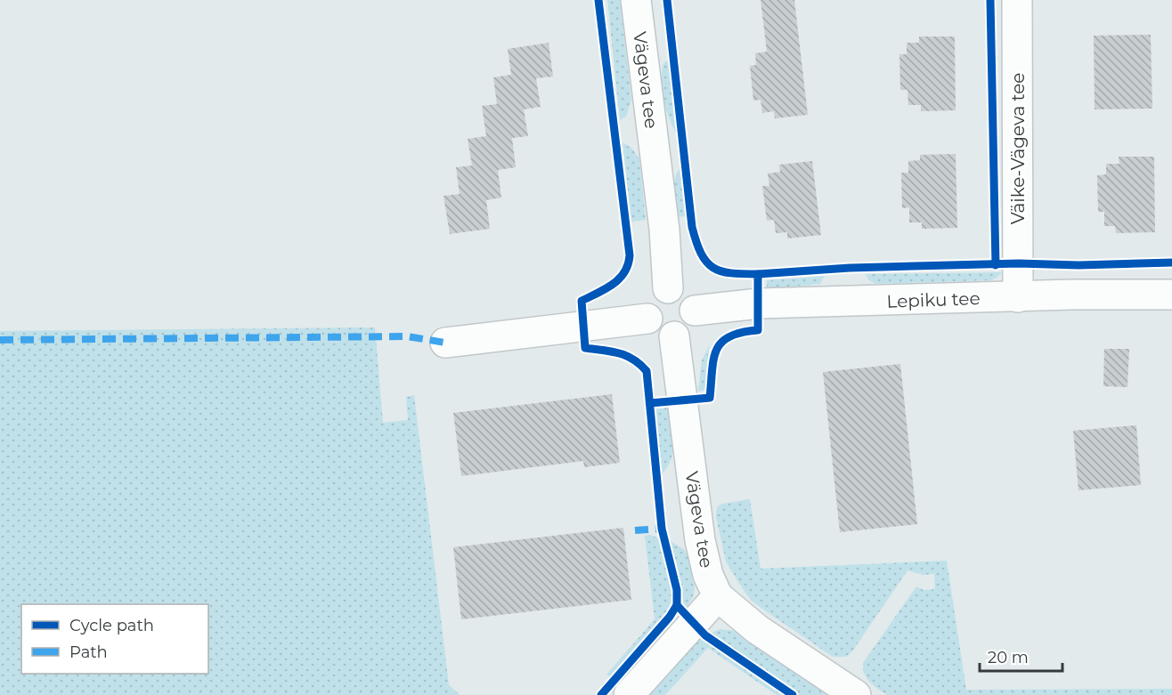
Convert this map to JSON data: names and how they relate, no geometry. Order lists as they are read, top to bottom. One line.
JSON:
{"streets":{"street":["Vägeva tee","Väike-Vägeva tee","Lepiku tee"]},"crossings":[["Vägeva tee","Lepiku tee"],["Väike-Vägeva tee","Lepiku tee"]],"legend":["Cycle path","Path"],"scale_bar":"20 m"}
